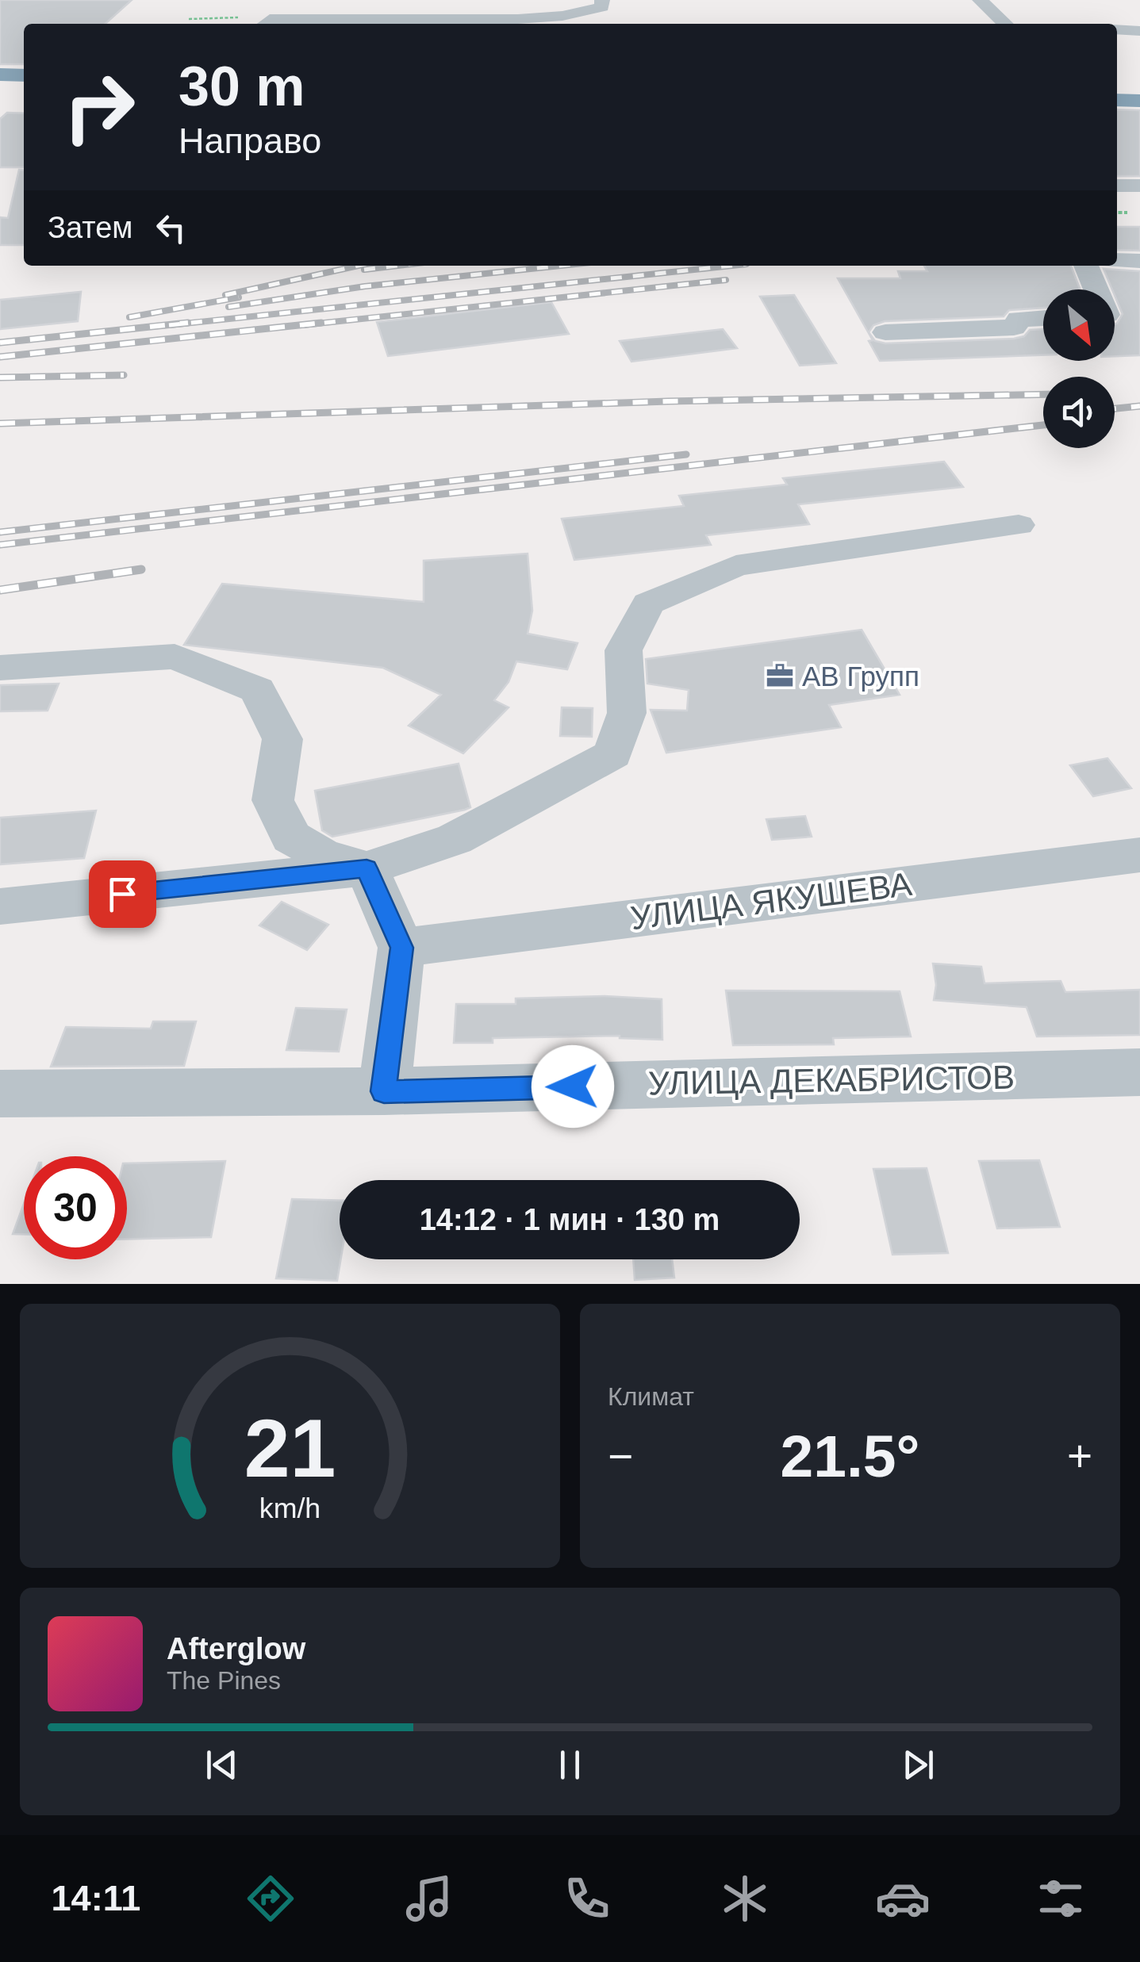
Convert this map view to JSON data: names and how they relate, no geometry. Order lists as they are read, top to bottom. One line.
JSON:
{"streets":{"street":["УЛИЦА ЯКУШЕВА","УЛИЦА ДЕКАБРИСТОВ"]},"places":{"office":["АВ Групп"]},"north":"bottom right","page":{"turn":["30 m","Направо"],"then":"Затем","limit":"30","trip":"14:12 · 1 мин · 130 m","tile":"Климат","heat":["−","21.5°","+"],"song":["Afterglow","The Pines"],"tabs":"14:11","gauge":["21","km/h"]}}
